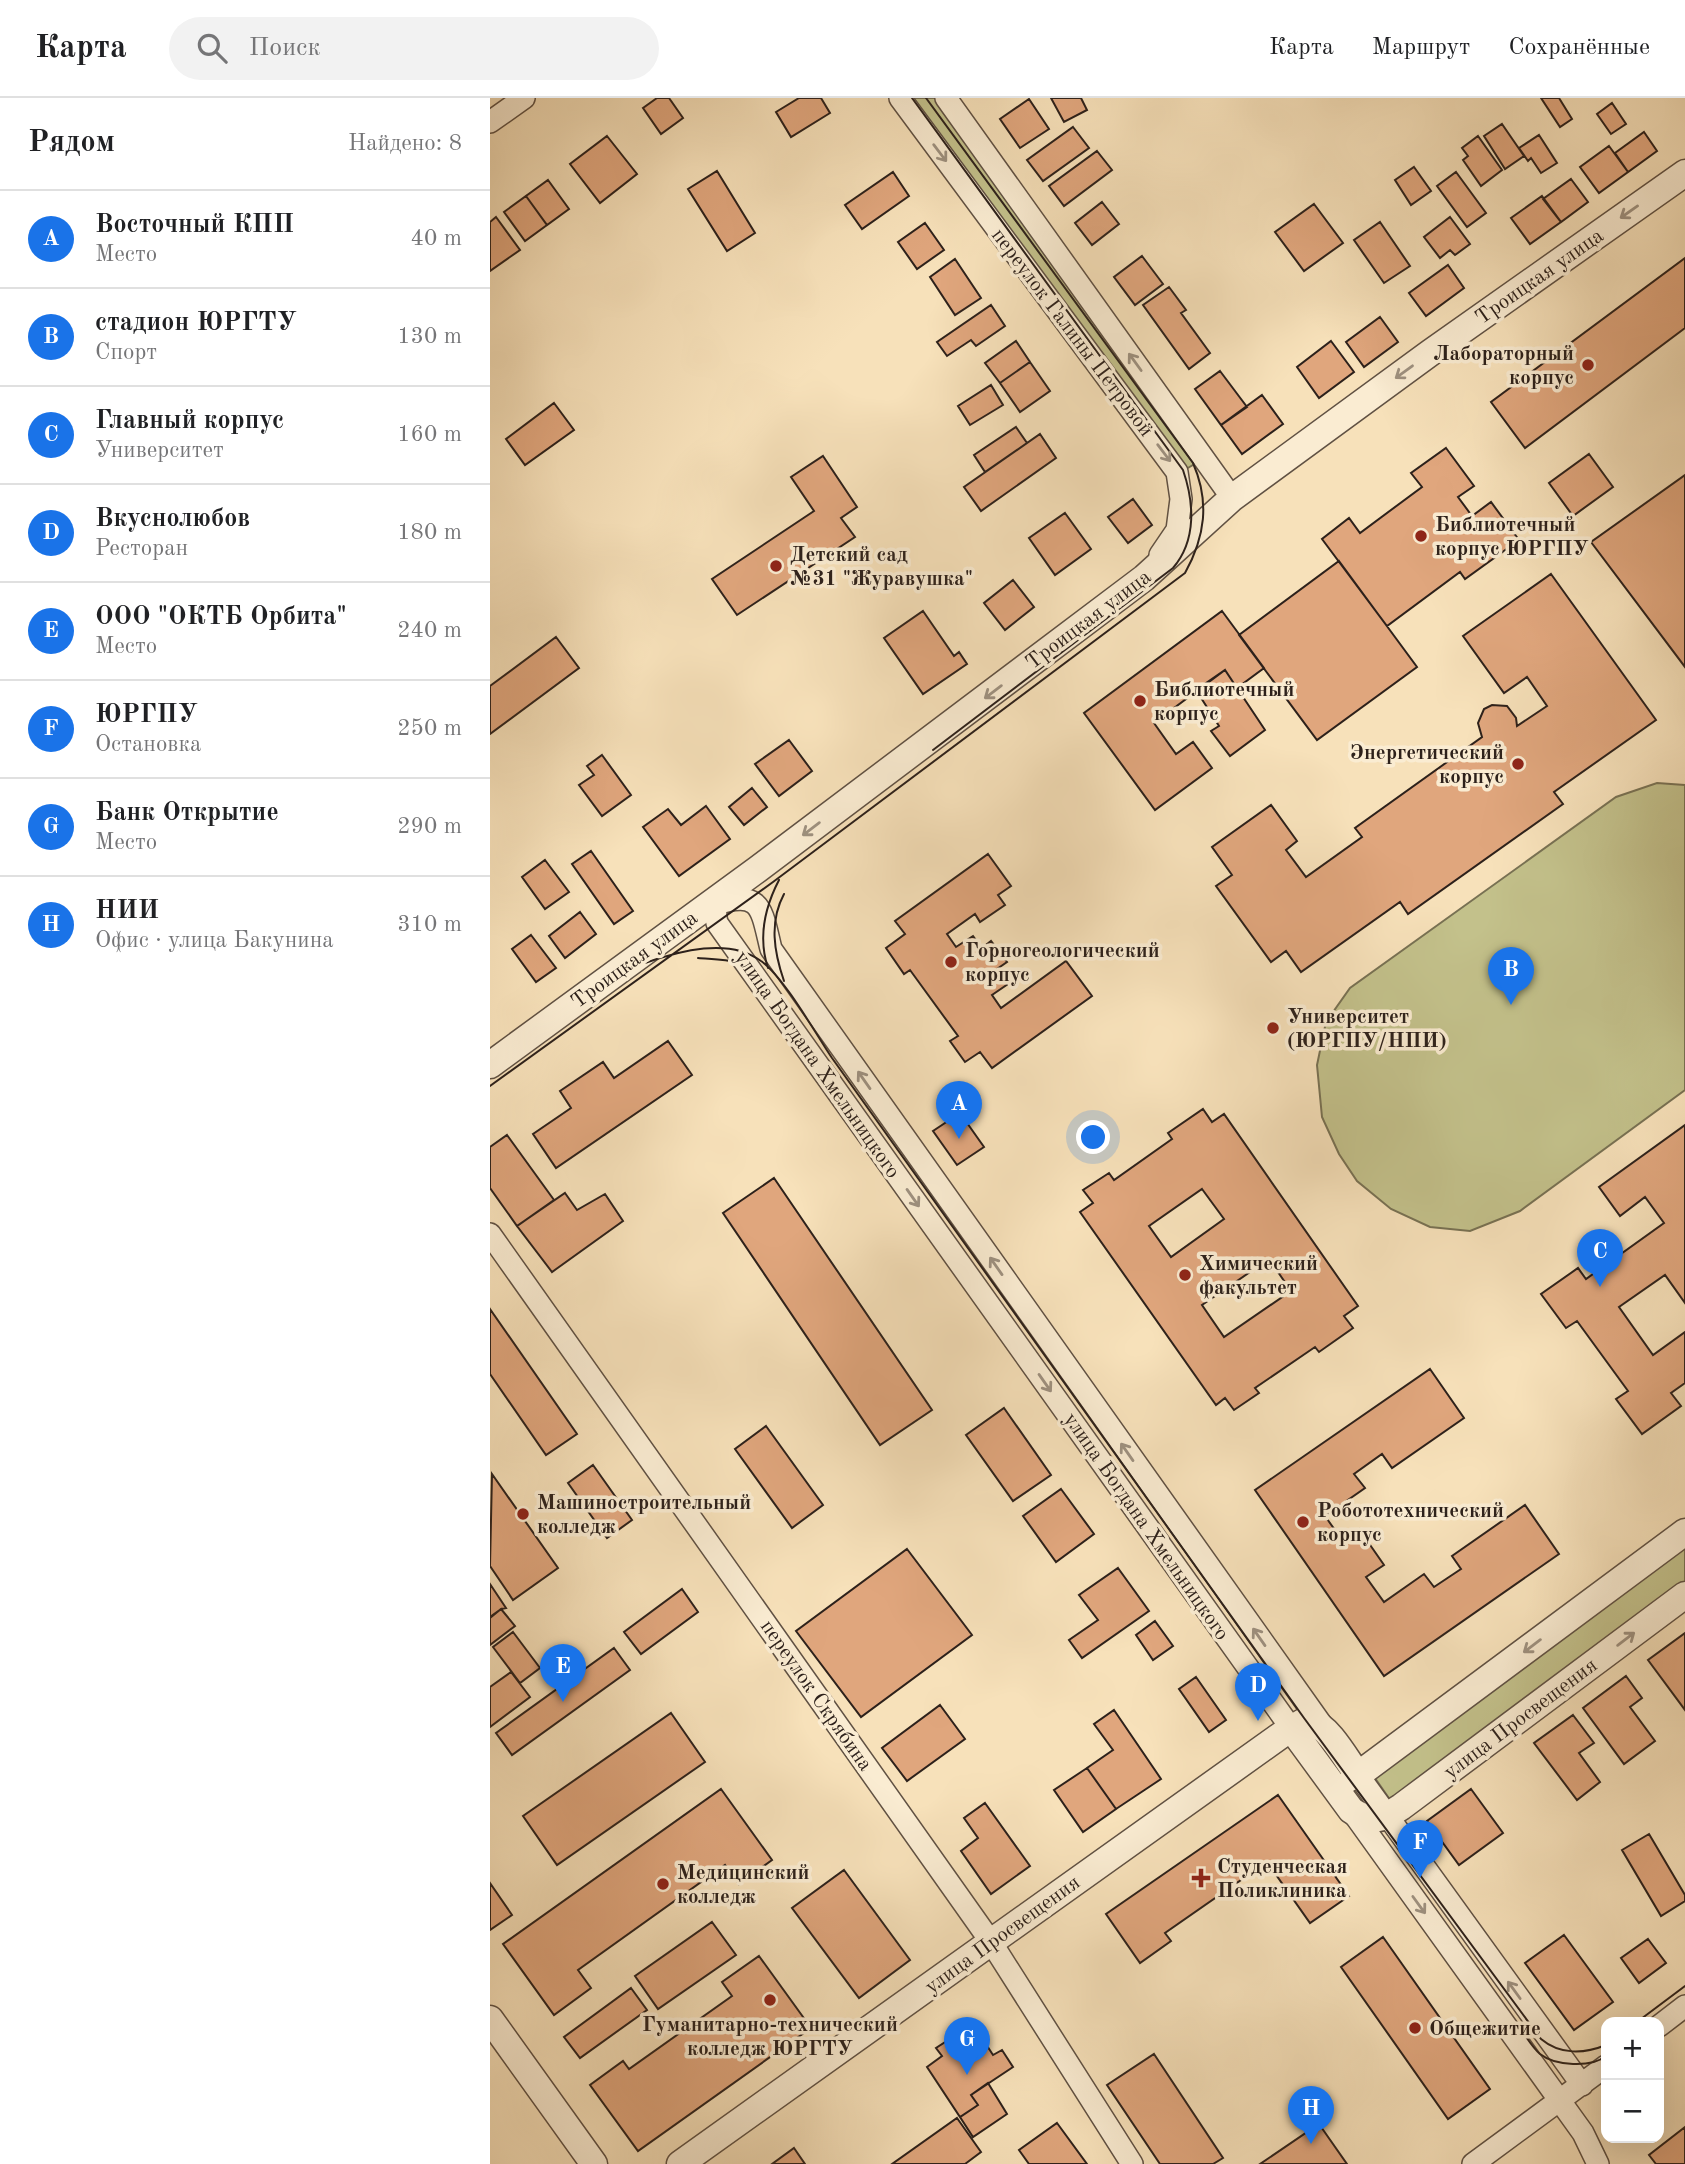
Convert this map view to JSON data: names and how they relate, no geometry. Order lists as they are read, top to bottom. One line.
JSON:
{"streets":{"street":["Троицкая улица","переулок Галины Петровой","улица Богдана Хмельницкого","переулок Скрябина","улица Просвещения"]},"crossings":[["Троицкая улица","переулок Галины Петровой"],["Троицкая улица","улица Богдана Хмельницкого"],["улица Богдана Хмельницкого","улица Просвещения"],["переулок Скрябина","улица Просвещения"]],"one_way":["Троицкая улица"],"places":{"other":["Лабораторный корпус","Библиотечный корпус ЮРГПУ","Детский сад №31 \"Журавушка\"","Библиотечный корпус","Энергетический корпус","Горногеологический корпус","Университет (ЮРГПУ/НПИ)","Химический факультет","Машиностроительный колледж","Робототехнический корпус","Медицинский колледж","Гуманитарно-технический колледж ЮРГТУ","Общежитие"],"health":["Студенческая Поликлиника"]},"page":{"header":"Карта","search":"Поиск","nav":["Карта","Маршрут","Сохранённые"],"heading":["Рядом","Найдено: 8"],"list":[{"mark":"A","name":"Восточный КПП","note":"Место","value":"40 m"},{"mark":"B","name":"стадион ЮРГТУ","note":"Спорт","value":"130 m"},{"mark":"C","name":"Главный корпус","note":"Университет","value":"160 m"},{"mark":"D","name":"Вкуснолюбов","note":"Ресторан","value":"180 m"},{"mark":"E","name":"ООО \"ОКТБ Орбита\"","note":"Место","value":"240 m"},{"mark":"F","name":"ЮРГПУ","note":"Остановка","value":"250 m"},{"mark":"G","name":"Банк Открытие","note":"Место","value":"290 m"},{"mark":"H","name":"НИИ","note":"Офис · улица Бакунина","value":"310 m"}],"pins":["B","A","C","E","D","F","G","H"],"map_buttons":["+","−"]}}
